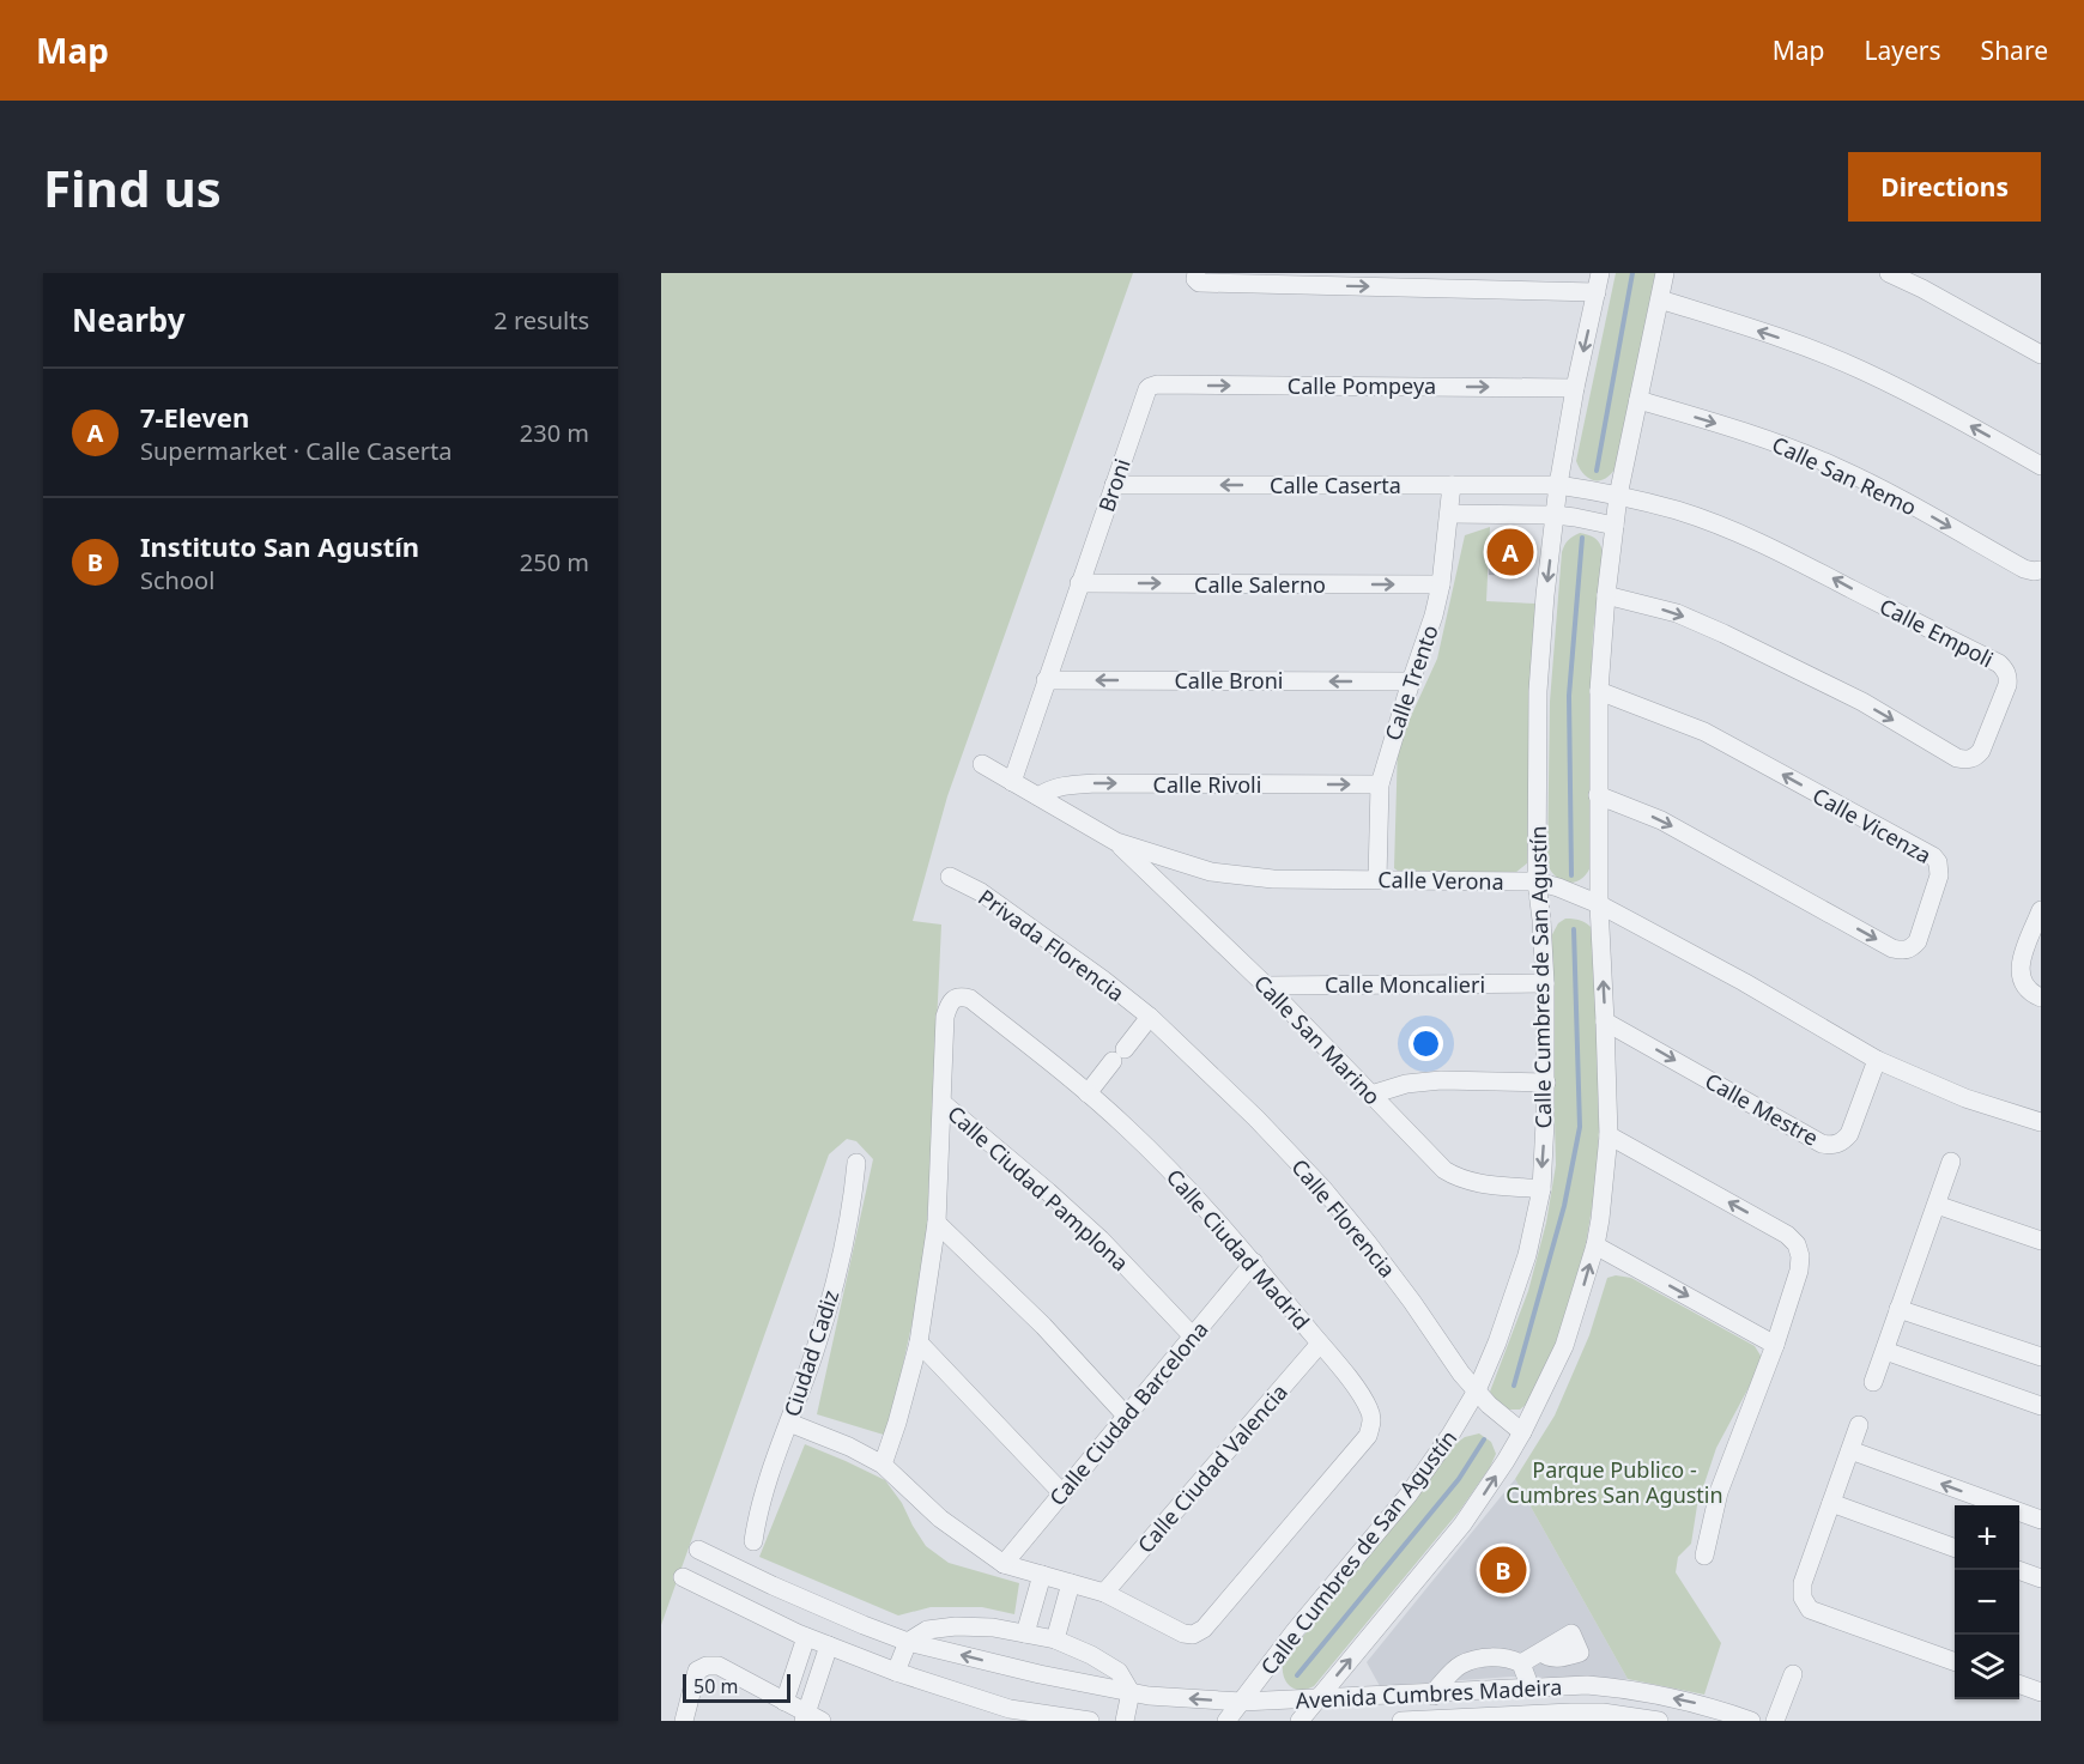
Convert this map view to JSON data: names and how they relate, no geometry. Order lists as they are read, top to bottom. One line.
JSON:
{"streets":{"street":["Calle Pompeya","Calle San Remo","Broni","Calle Caserta","Calle Salerno","Calle Empoli","Calle Broni","Calle Trento","Calle Rivoli","Calle Vicenza","Calle Verona","Privada Florencia","Calle Cumbres de San Agustín","Calle Moncalieri","Calle San Marino","Calle Mestre","Calle Ciudad Pamplona","Calle Florencia","Calle Ciudad Madrid","Ciudad Cadiz","Calle Ciudad Barcelona","Calle Ciudad Valencia","Avenida Cumbres Madeira"]},"crossings":[["Calle Pompeya","Broni"],["Calle Pompeya","Calle Cumbres de San Agustín"],["Broni","Calle Caserta"],["Broni","Calle Salerno"],["Calle Caserta","Calle Empoli"],["Calle Caserta","Calle Trento"],["Calle Caserta","Calle Cumbres de San Agustín"],["Calle Salerno","Calle Trento"],["Calle Empoli","Calle Cumbres de San Agustín"],["Calle Broni","Calle Trento"],["Calle Trento","Calle Rivoli"],["Calle Trento","Calle Verona"],["Calle Rivoli","Calle Verona"],["Calle Verona","Calle Cumbres de San Agustín"],["Calle Verona","Calle San Marino"],["Calle Verona","Calle Mestre"],["Privada Florencia","Calle Florencia"],["Calle Cumbres de San Agustín","Calle Moncalieri"],["Calle Cumbres de San Agustín","Calle San Marino"],["Calle Cumbres de San Agustín","Calle Florencia"],["Calle Cumbres de San Agustín","Avenida Cumbres Madeira"],["Calle Moncalieri","Calle San Marino"],["Calle Ciudad Pamplona","Calle Ciudad Madrid"],["Calle Ciudad Pamplona","Calle Ciudad Barcelona"],["Calle Ciudad Madrid","Ciudad Cadiz"],["Calle Ciudad Madrid","Calle Ciudad Barcelona"],["Calle Ciudad Madrid","Calle Ciudad Valencia"]],"one_way":["Calle Caserta","Calle Salerno","Calle Broni","Calle Rivoli"],"parks":["Parque Publico - Cumbres San Agustin"],"scale_bar":"50 m","page":{"header":"Map","nav":["Map","Layers","Share"],"buttons":"Directions","title":"Find us","heading":["Nearby","2 results"],"list":[{"mark":"A","name":"7-Eleven","note":"Supermarket · Calle Caserta","value":"230 m"},{"mark":"B","name":"Instituto San Agustín","note":"School","value":"250 m"}],"pins":["A","B"],"map_buttons":["+","−"],"scale":"50 m"}}
